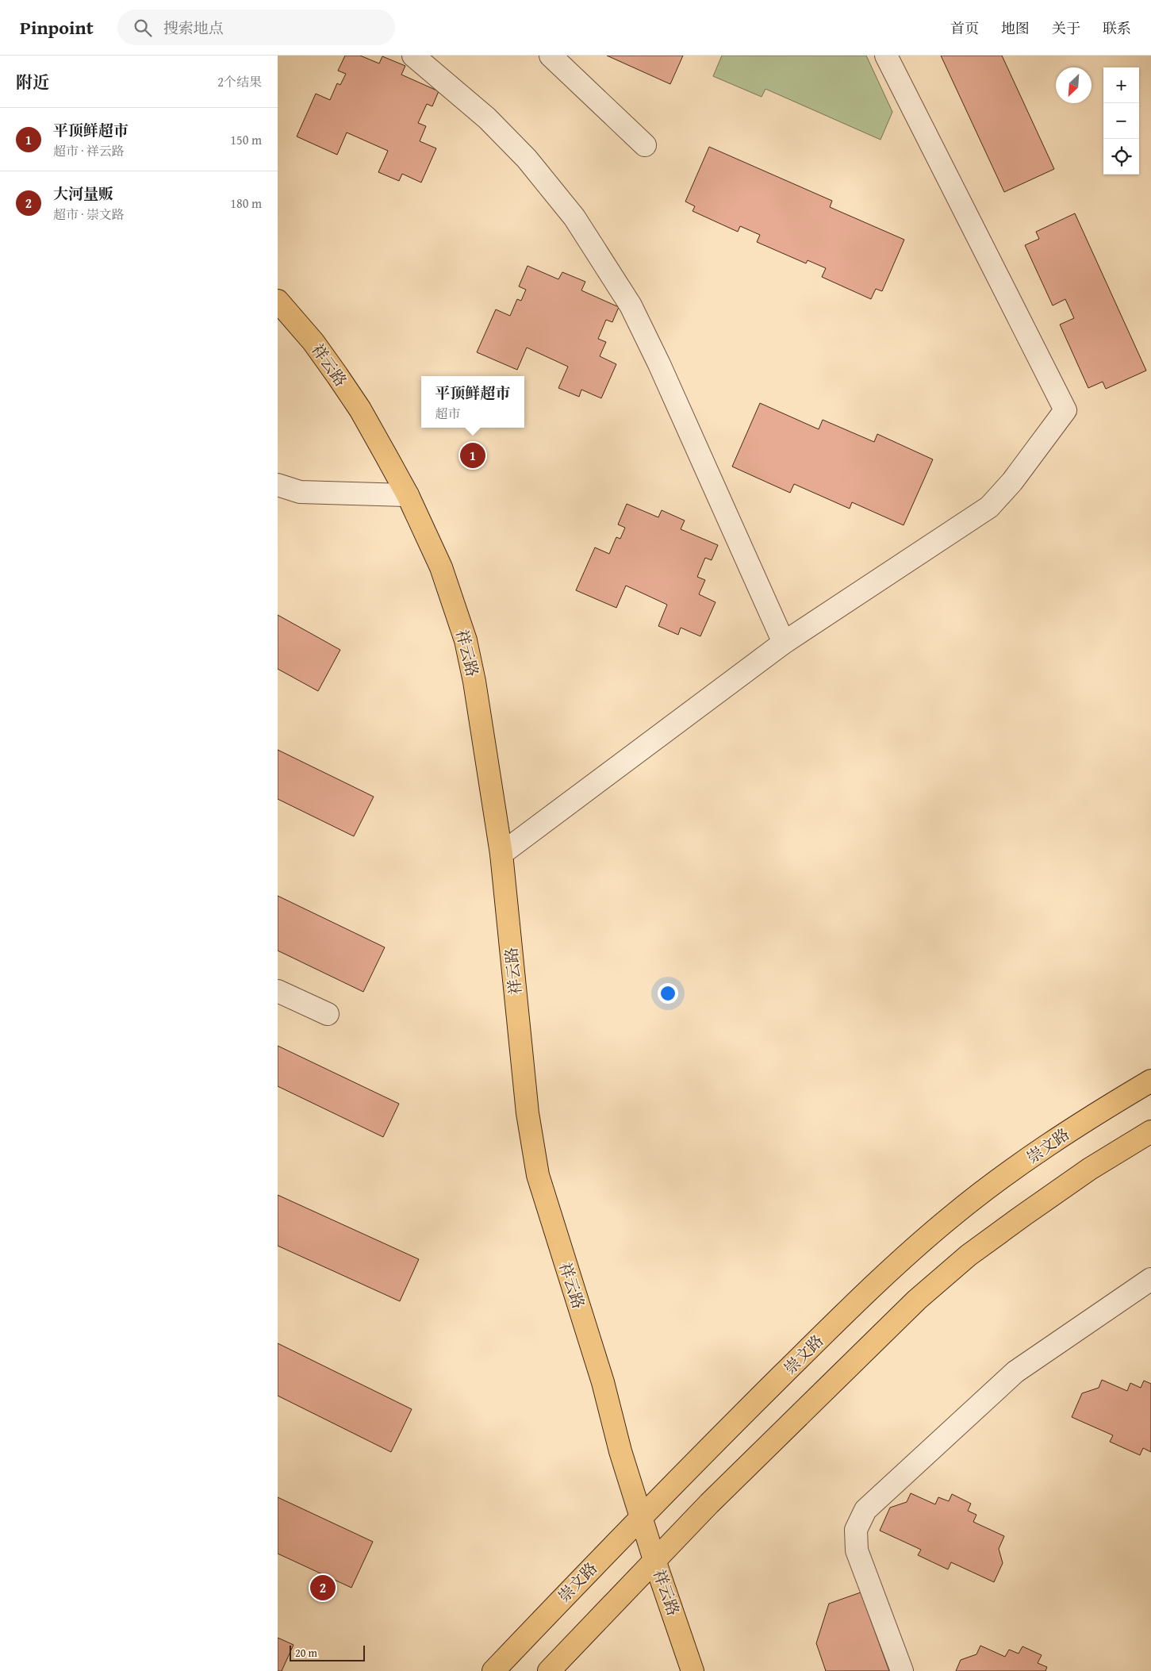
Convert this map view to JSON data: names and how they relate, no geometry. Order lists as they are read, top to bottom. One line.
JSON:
{"streets":{"main road":["祥云路","崇文路"]},"crossings":[["祥云路","崇文路"]],"scale_bar":"20 m","north":"bottom left","page":{"header":"Pinpoint","search":"搜索地点","nav":["首页","地图","关于","联系"],"heading":["附近","2个结果"],"map_buttons":["+","−"],"list":[{"mark":"1","name":"平顶鲜超市","note":"超市 · 祥云路","value":"150 m"},{"mark":"2","name":"大河量贩","note":"超市 · 崇文路","value":"180 m"}],"popup":["平顶鲜超市","超市"],"pins":["1","2"],"scale":"20 m"}}
